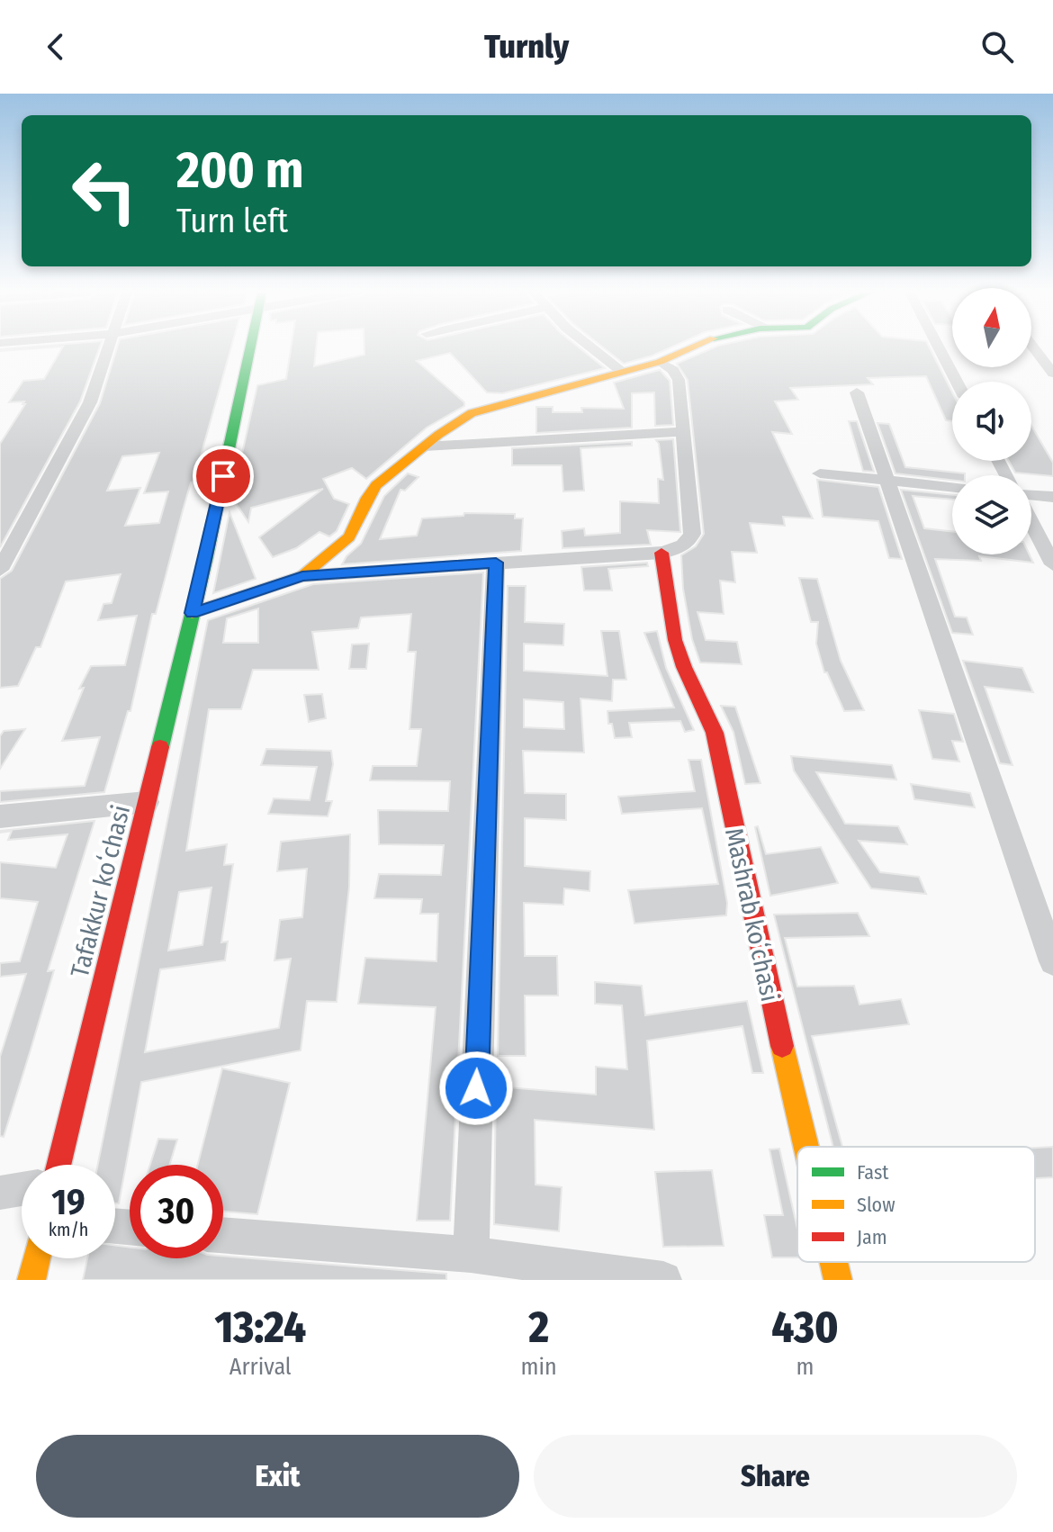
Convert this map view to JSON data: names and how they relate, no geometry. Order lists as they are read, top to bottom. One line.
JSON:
{"streets":{"street":["Tafakkur koʻchasi","Mashrab koʻchasi"]},"legend":["Fast","Slow","Jam"],"north":"top","page":{"header":"Turnly","turn":["200 m","Turn left"],"speed":"19 km/h","limit":"30","eta":["13:24","Arrival","2","min","430","m"],"buttons":["Exit","Share"]}}
